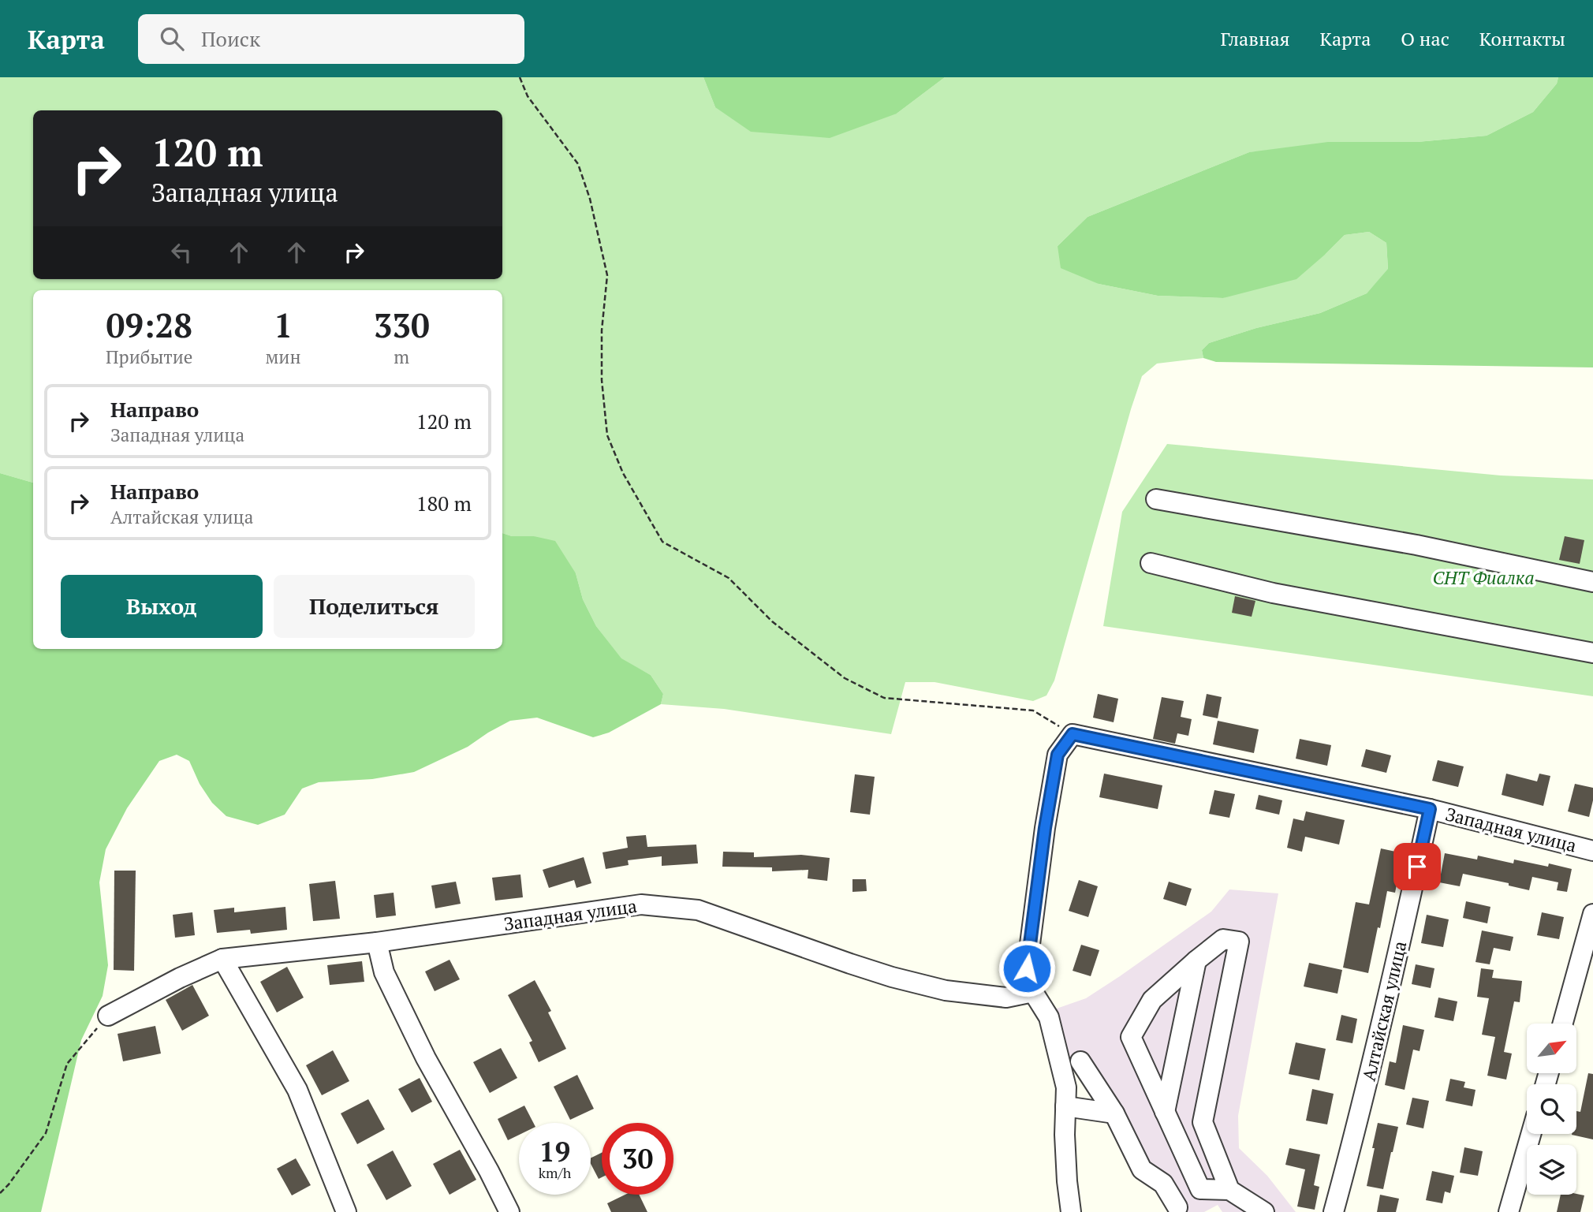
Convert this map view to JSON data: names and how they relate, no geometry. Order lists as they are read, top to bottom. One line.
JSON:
{"streets":{"street":["Западная улица","Алтайская улица"]},"crossings":[["Западная улица","Алтайская улица"]],"parks":["СНТ Фиалка"],"north":"top right","page":{"header":"Карта","search":"Поиск","nav":["Главная","Карта","О нас","Контакты"],"turn":["120 m","Западная улица"],"eta":["09:28","Прибытие","1","мин","330","m"],"list":[{"name":"Направо","note":"Западная улица","value":"120 m"},{"name":"Направо","note":"Алтайская улица","value":"180 m"}],"buttons":["Выход","Поделиться"],"speed":"19 km/h","limit":"30"}}
